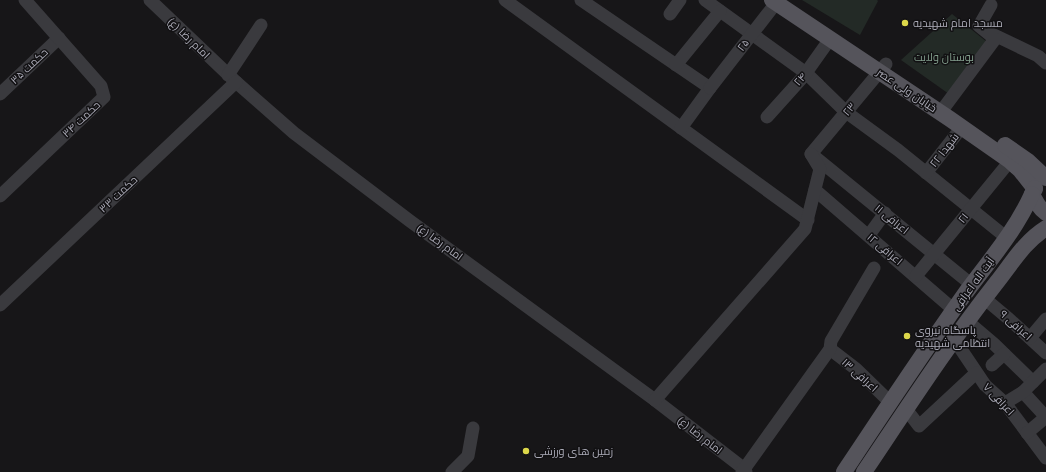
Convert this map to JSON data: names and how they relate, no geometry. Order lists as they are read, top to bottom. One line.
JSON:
{"streets":{"main road":["خیابان ولی عصر","آیت اله اعرافی"],"street":["امام رضا (ع)","۲۵","حکمت ۳۵","۲۴","۲۳","حکمت ۳۴","شهدا ۲۲","حکمت ۳۳","۲۱","اعرافی ۱۱","اعرافی ۱۲","اعرافی ۹","اعرافی ۱۳","اعرافی ۷"]},"crossings":[["امام رضا (ع)","حکمت ۳۳"],["۲۵","خیابان ولی عصر"],["حکمت ۳۵","حکمت ۳۴"],["۲۴","خیابان ولی عصر"],["خیابان ولی عصر","۲۳"],["خیابان ولی عصر","شهدا ۲۲"],["خیابان ولی عصر","۲۱"],["خیابان ولی عصر","آیت اله اعرافی"],["۲۳","اعرافی ۱۱"],["۲۱","اعرافی ۱۱"],["۲۱","اعرافی ۱۲"],["اعرافی ۱۱","آیت اله اعرافی"],["اعرافی ۱۲","آیت اله اعرافی"],["آیت اله اعرافی","اعرافی ۹"],["آیت اله اعرافی","اعرافی ۱۳"],["آیت اله اعرافی","اعرافی ۷"]],"parks":["بوستان ولایت"],"places":["مسجد امام شهیدیه","پاسگاه نیروی انتظامی شهیدیه","زمین های ورزشی"]}
